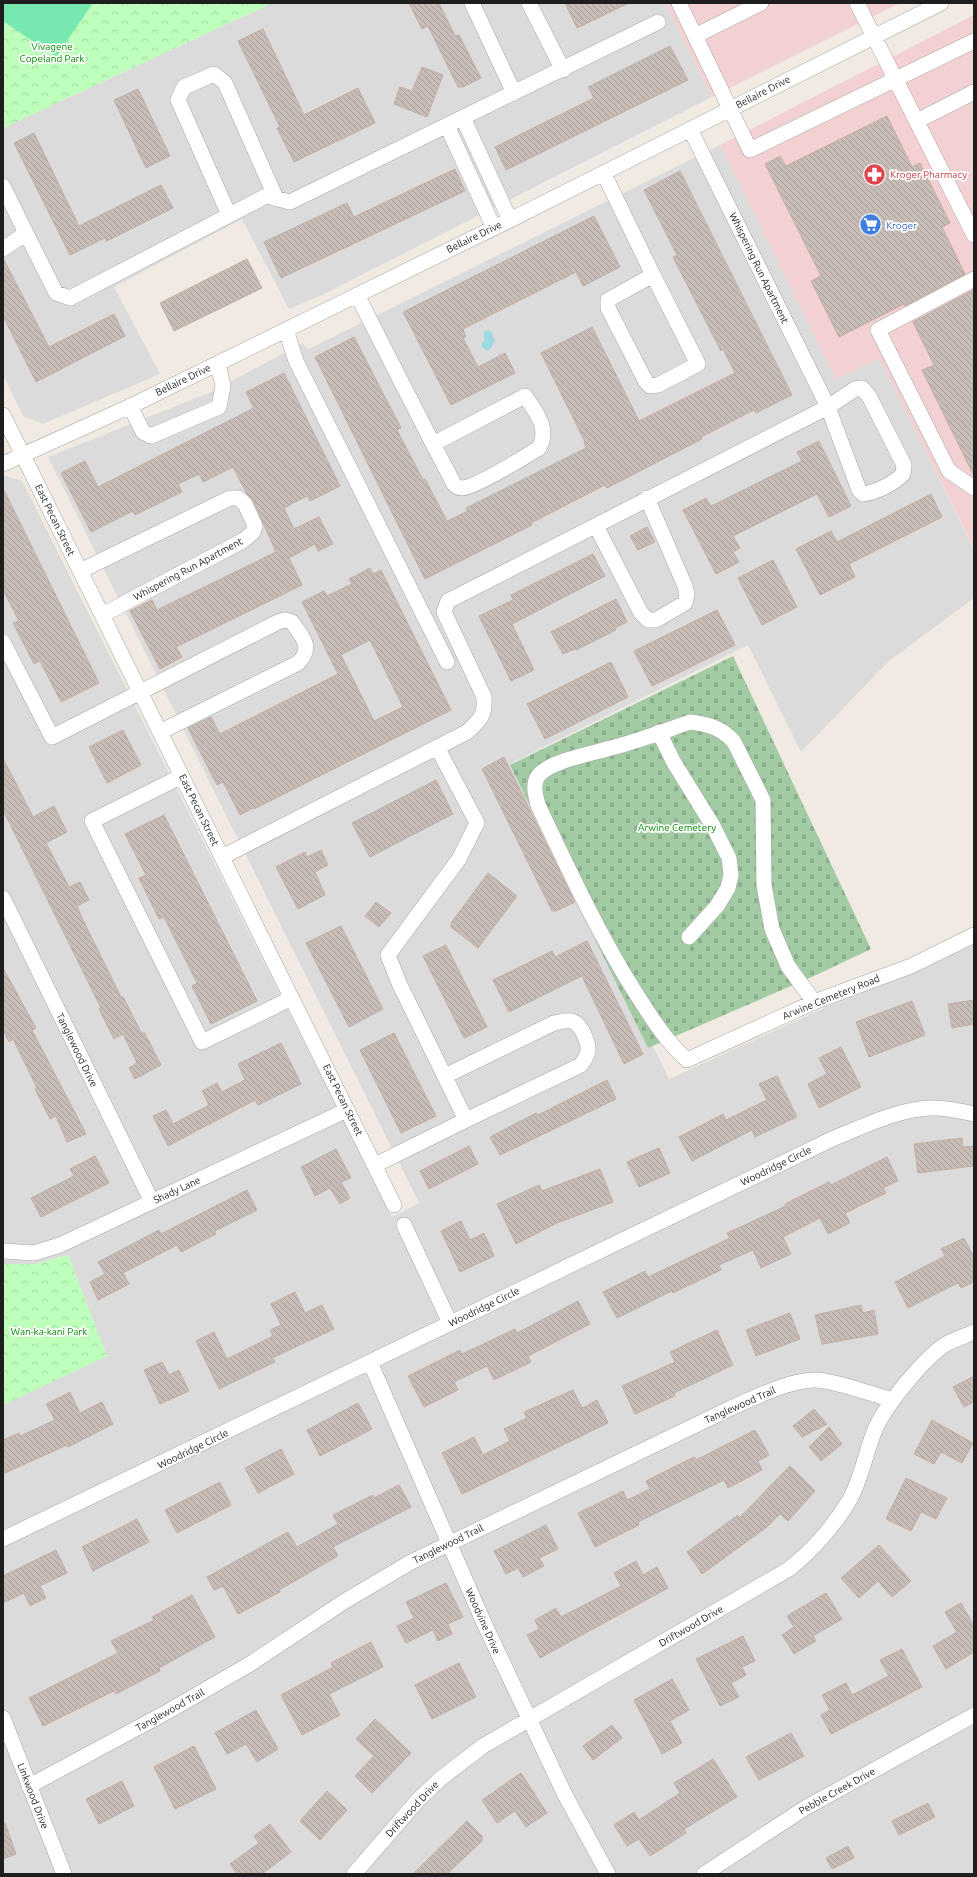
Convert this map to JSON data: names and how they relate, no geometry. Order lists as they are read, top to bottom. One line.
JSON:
{"streets":{"street":["Bellaire Drive","Whispering Run Apartment","East Pecan Street","Arwine Cemetery Road","Tanglewood Drive","Woodridge Circle","Shady Lane","Tanglewood Trail","Woodvine Drive","Driftwood Drive","Pebble Creek Drive","Linkwood Drive"]},"crossings":[["Bellaire Drive","Whispering Run Apartment"],["Bellaire Drive","East Pecan Street"],["Whispering Run Apartment","East Pecan Street"],["East Pecan Street","Shady Lane"],["Tanglewood Drive","Shady Lane"],["Woodridge Circle","Woodvine Drive"],["Tanglewood Trail","Woodvine Drive"],["Tanglewood Trail","Driftwood Drive"],["Tanglewood Trail","Linkwood Drive"],["Woodvine Drive","Driftwood Drive"]],"parks":["Vivagene Copeland Park","Arwine Cemetery","Wan-ka-kani Park"],"places":{"pharmacy":["Kroger Pharmacy"],"supermarket":["Kroger"]}}
